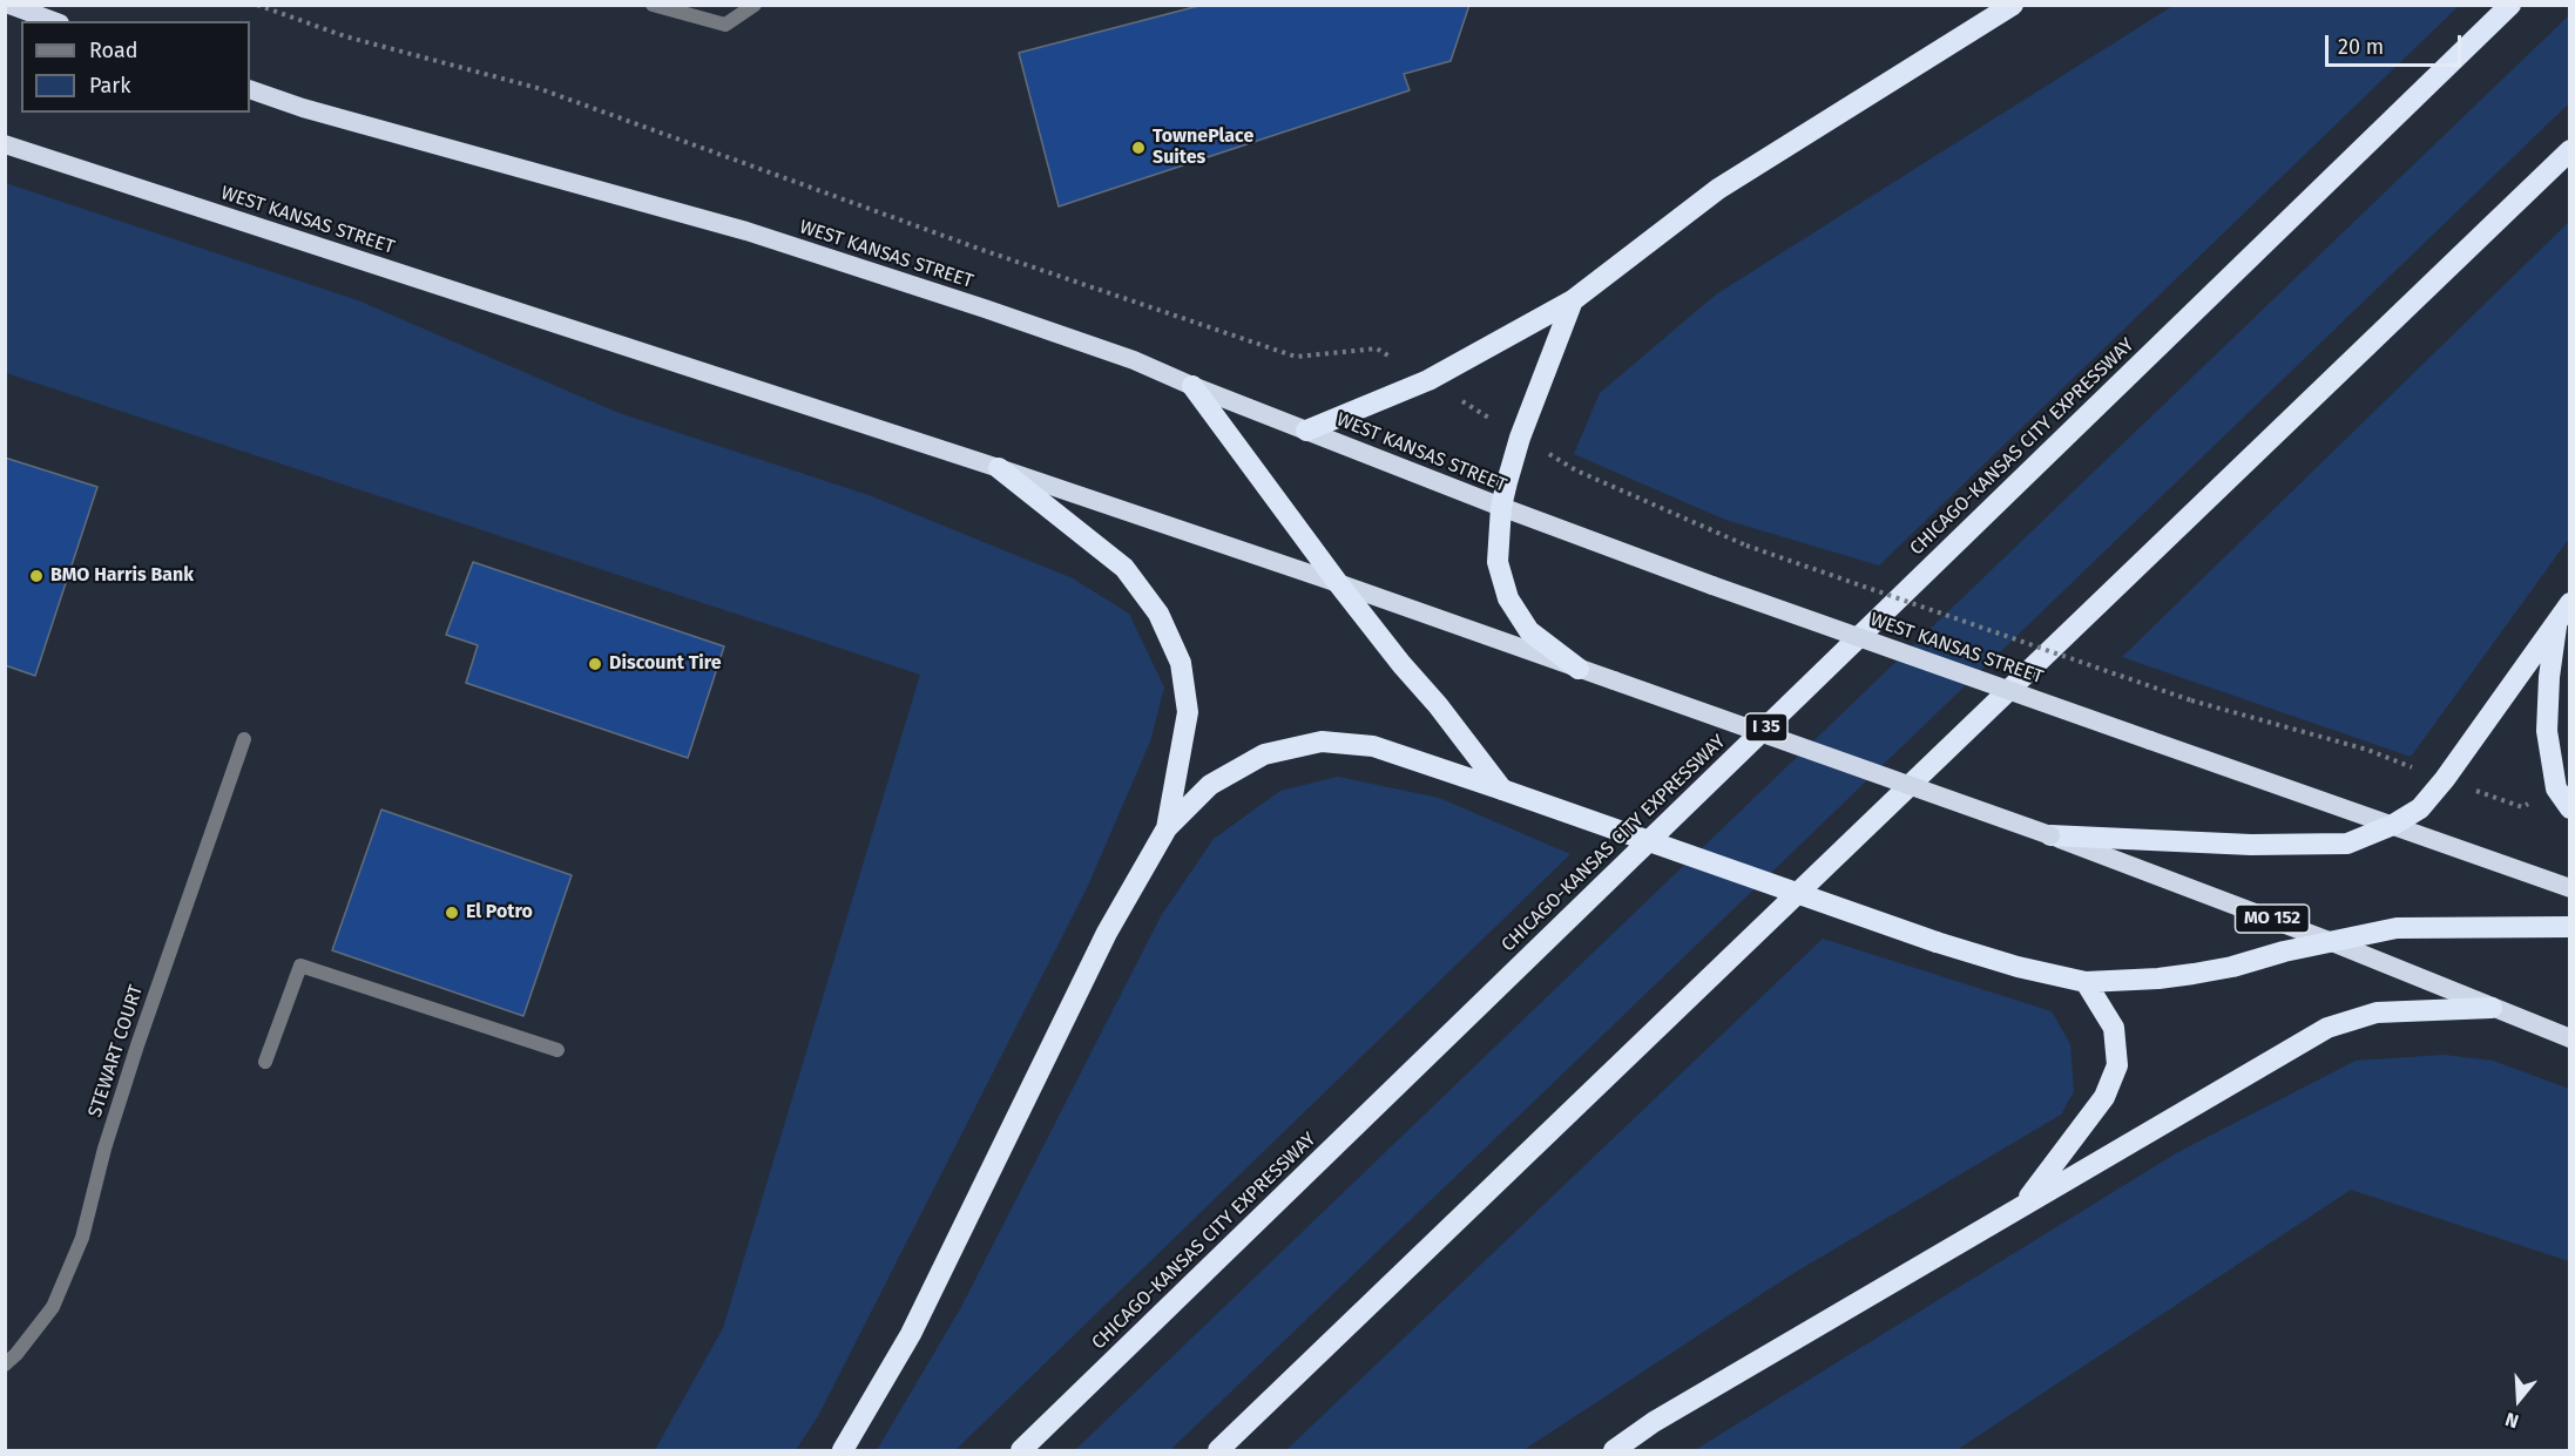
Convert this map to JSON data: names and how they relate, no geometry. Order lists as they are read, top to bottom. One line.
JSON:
{"streets":{"highway":["WEST KANSAS STREET","CHICAGO-KANSAS CITY EXPRESSWAY","I 35","MO 152"],"street":["STEWART COURT"]},"crossings":[["WEST KANSAS STREET","MO 152"]],"places":["TownePlace Suites","BMO Harris Bank","Discount Tire","El Potro"],"legend":["Road","Park"],"scale_bar":"20 m","north":"bottom"}
